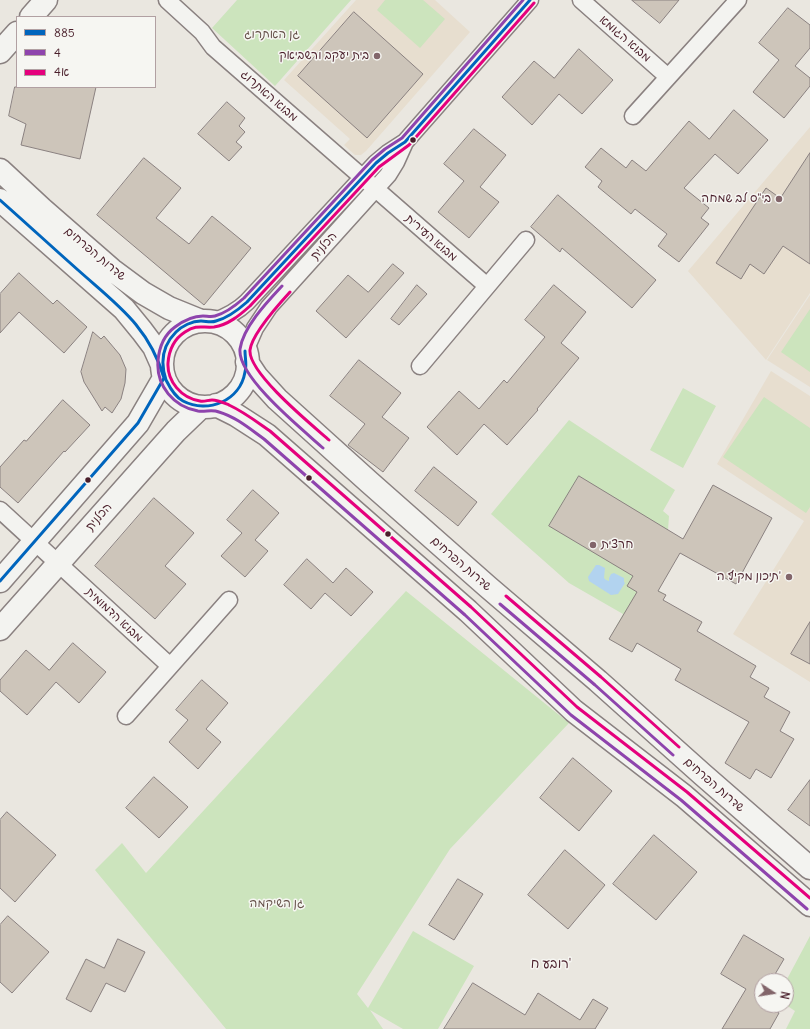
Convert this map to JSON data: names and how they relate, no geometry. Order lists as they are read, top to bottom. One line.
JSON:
{"streets":{"street":["מבוא הגומא","מבוא האתרוג","מבוא העירית","הכלנית","שדרות הפרחים","מבוא הדמומית"]},"crossings":[["מבוא האתרוג","מבוא העירית"],["מבוא האתרוג","הכלנית"],["מבוא העירית","הכלנית"],["הכלנית","שדרות הפרחים"],["הכלנית","מבוא הדמומית"]],"districts":["רובע ח'"],"parks":["גן האתרוג","גן השיקמה"],"places":["בית יעקב ורשביאק","בי\"ס לב שמחה","חרצית","תיכון מקיף ה'"],"lines":["transit line 885","transit line 4","transit line 4א"],"legend":["885","4","4א"],"north":"right"}
